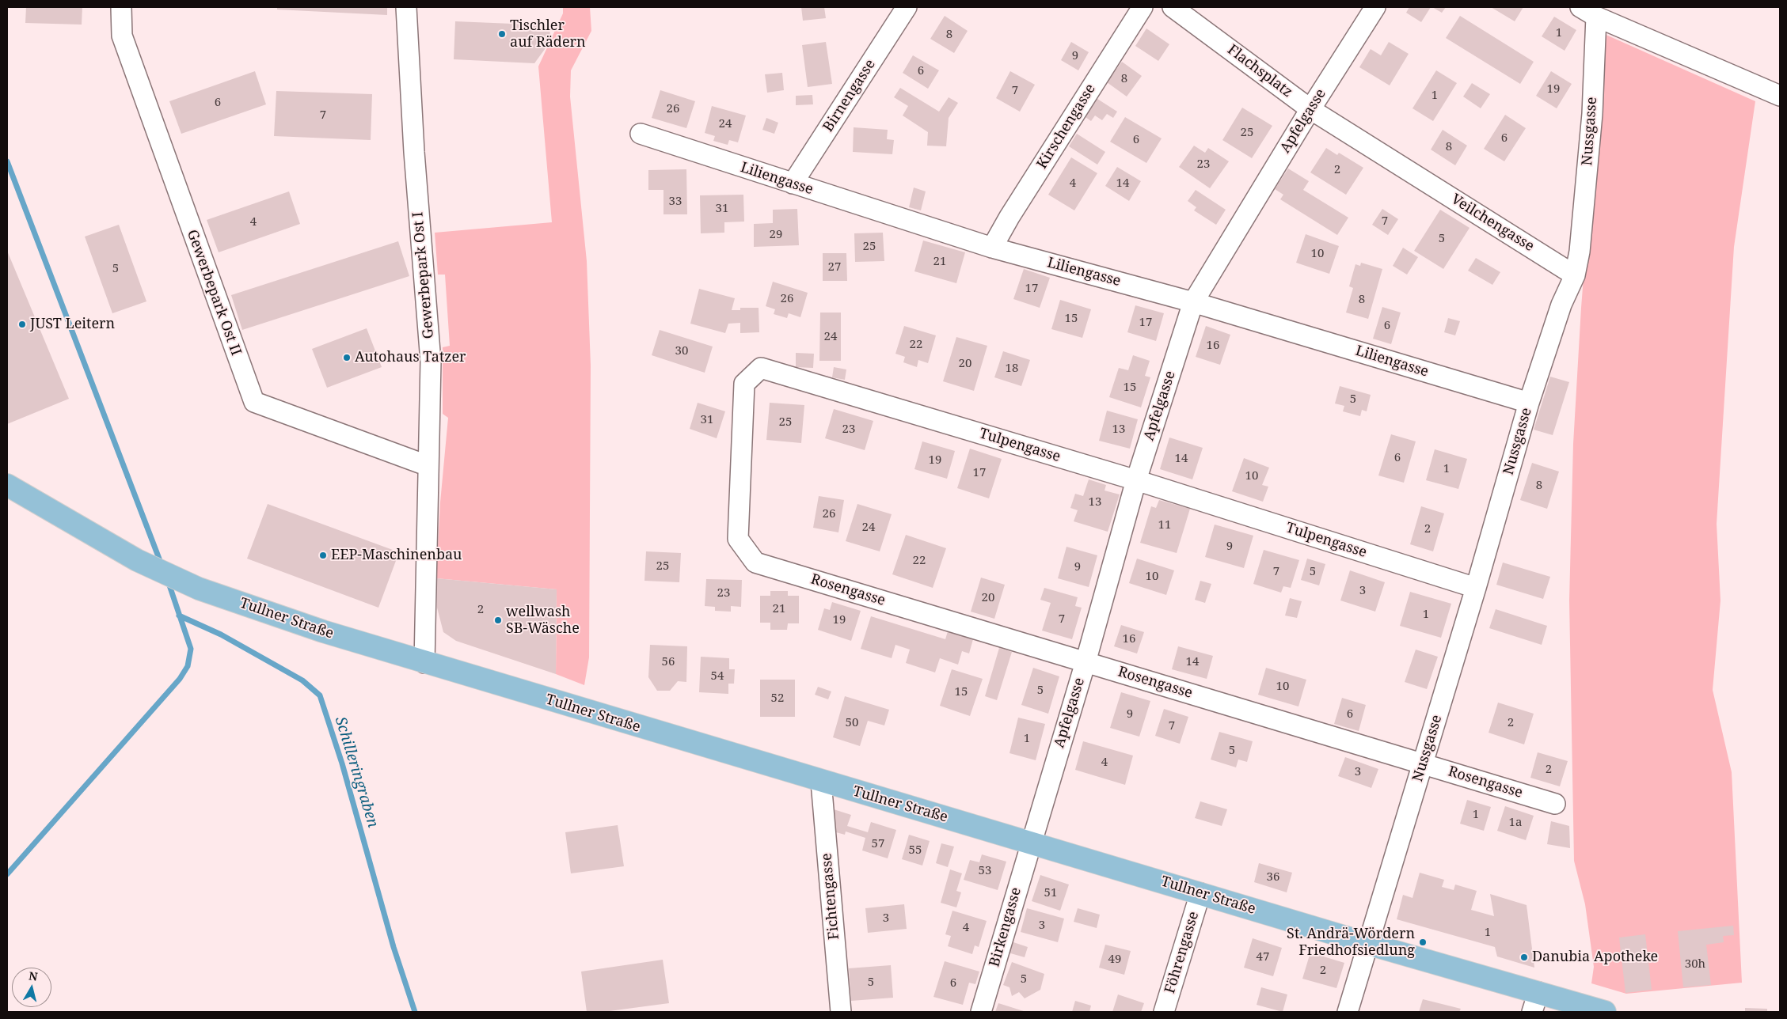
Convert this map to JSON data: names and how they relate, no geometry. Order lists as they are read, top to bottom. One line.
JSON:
{"streets":{"main road":["Tullner Straße"],"street":["Flachsplatz","Birnengasse","Apfelgasse","Kirschengasse","Nussgasse","Liliengasse","Veilchengasse","Gewerbepark Ost I","Gewerbepark Ost II","Tulpengasse","Rosengasse","Fichtengasse","Birkengasse","Föhrengasse"]},"crossings":[["Flachsplatz","Apfelgasse"],["Flachsplatz","Veilchengasse"],["Birnengasse","Liliengasse"],["Apfelgasse","Liliengasse"],["Apfelgasse","Tulpengasse"],["Apfelgasse","Rosengasse"],["Apfelgasse","Tullner Straße"],["Apfelgasse","Birkengasse"],["Kirschengasse","Liliengasse"],["Nussgasse","Liliengasse"],["Nussgasse","Veilchengasse"],["Nussgasse","Tulpengasse"],["Nussgasse","Rosengasse"],["Nussgasse","Tullner Straße"],["Gewerbepark Ost I","Gewerbepark Ost II"],["Gewerbepark Ost I","Tullner Straße"],["Tulpengasse","Rosengasse"],["Tullner Straße","Fichtengasse"],["Tullner Straße","Birkengasse"],["Tullner Straße","Föhrengasse"]],"water":["Schilleringraben"],"places":["Tischler auf Rädern","JUST Leitern","Autohaus Tatzer","EEP-Maschinenbau","wellwash SB-Wäsche","St. Andrä-Wördern Friedhofsiedlung","Danubia Apotheke"],"house_numbers":["1","8","9","6","8","19","7","1","6","26","7","24","25","6","6","8","23","2","4","14","33","31","7","4","29","5","25","10","21","27","5","17","26","8","15","17","6","24","22","16","30","20","18","15","5","31","25","23","13","6","14","19","1","17","10","8","13","26","11","24","2","9","22","25","9","7","5","10","3","23","20","21","2","1","7","19","16","56","14","54","10","5","15","52","9","6","50","2","7","1","5","4","2","3","1","1a","57","55","53","36","51","3","3","4","1","47","49","30h","2","5","5","6"],"north":"top"}
